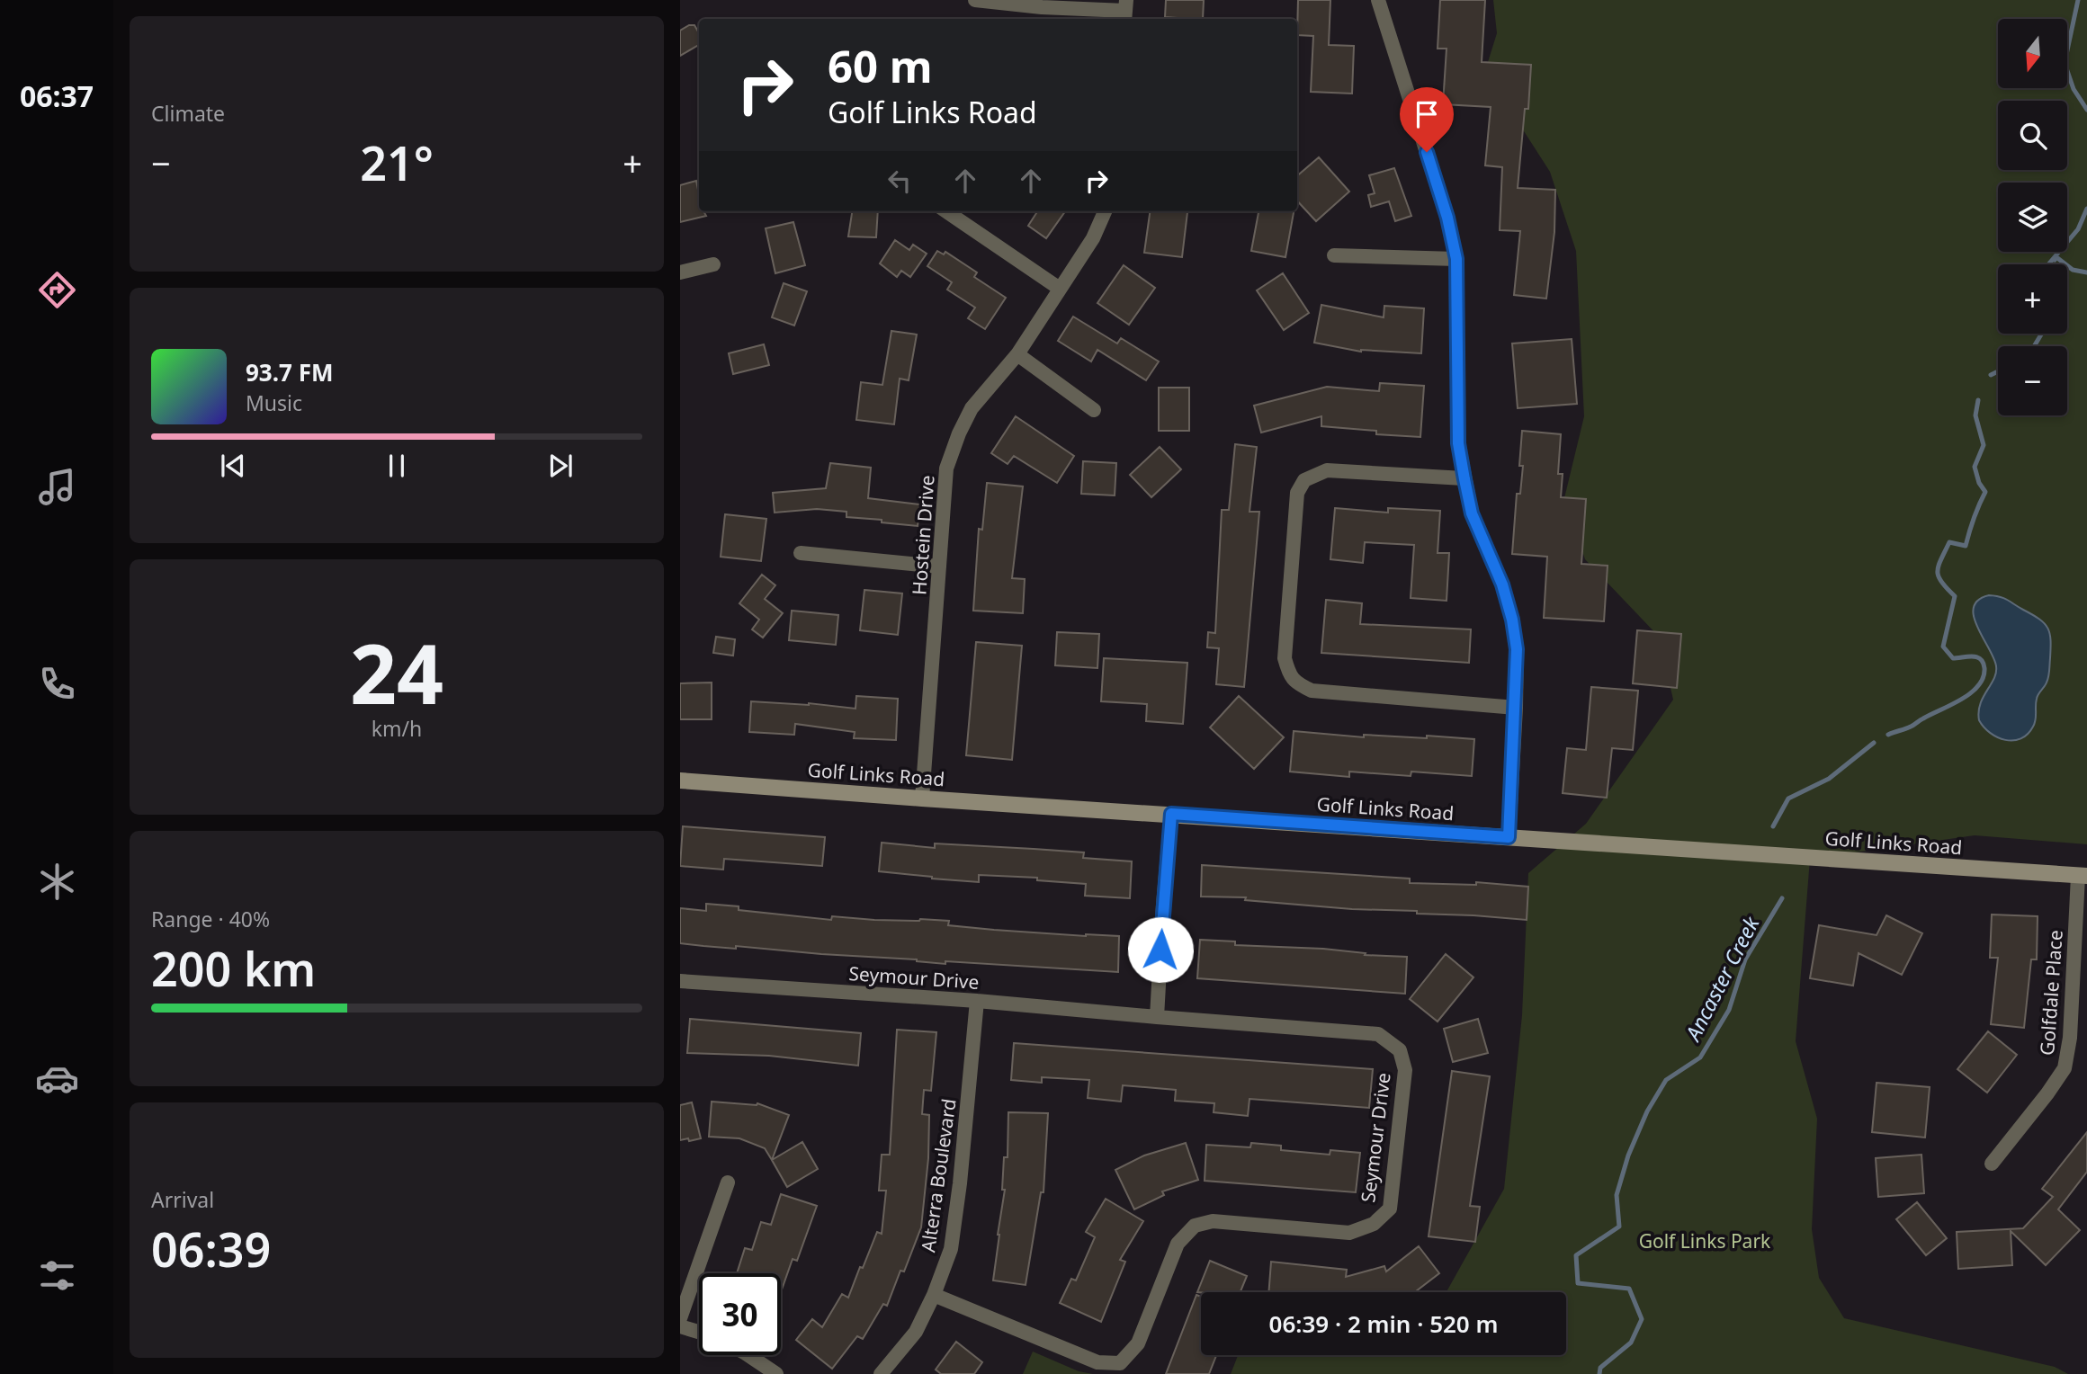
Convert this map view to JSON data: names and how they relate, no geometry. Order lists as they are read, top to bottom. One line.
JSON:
{"streets":{"main road":["Golf Links Road"],"street":["Hostein Drive","Seymour Drive","Golfdale Place","Alterra Boulevard"]},"crossings":[["Hostein Drive","Golf Links Road"],["Golf Links Road","Golfdale Place"],["Seymour Drive","Alterra Boulevard"]],"water":["Ancaster Creek"],"parks":["Golf Links Park"],"north":"bottom","page":{"tabs":"06:37","tile":["Climate",["24","km/h"],["Range · 40%","200 km"],["Arrival","06:39"]],"map_buttons":["+","−"],"turn":["60 m","Golf Links Road"],"heat":["−","21°","+"],"song":["93.7 FM","Music"],"limit":"30","trip":"06:39 · 2 min · 520 m"}}
